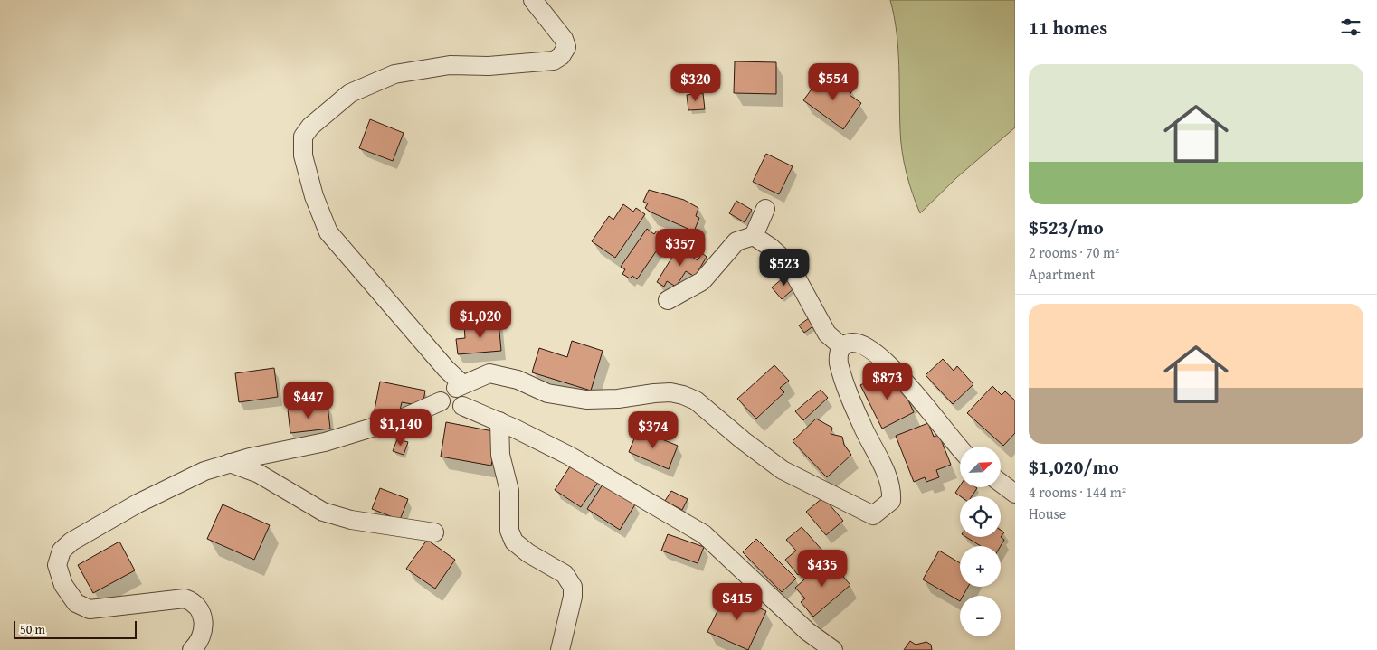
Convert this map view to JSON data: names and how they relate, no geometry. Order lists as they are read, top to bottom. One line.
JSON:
{"scale_bar":"50 m","north":"top right","page":{"heading":"11 homes","list":[{"name":"$523/mo","note":"2 rooms · 70 m² · Apartment"},{"name":"$1,020/mo","note":"4 rooms · 144 m² · House"}],"price":["$554","$320","$357","$523","$1,020","$873","$447","$1,140","$374","$435","$415"],"map_buttons":["+","−"],"scale":"50 m"}}
